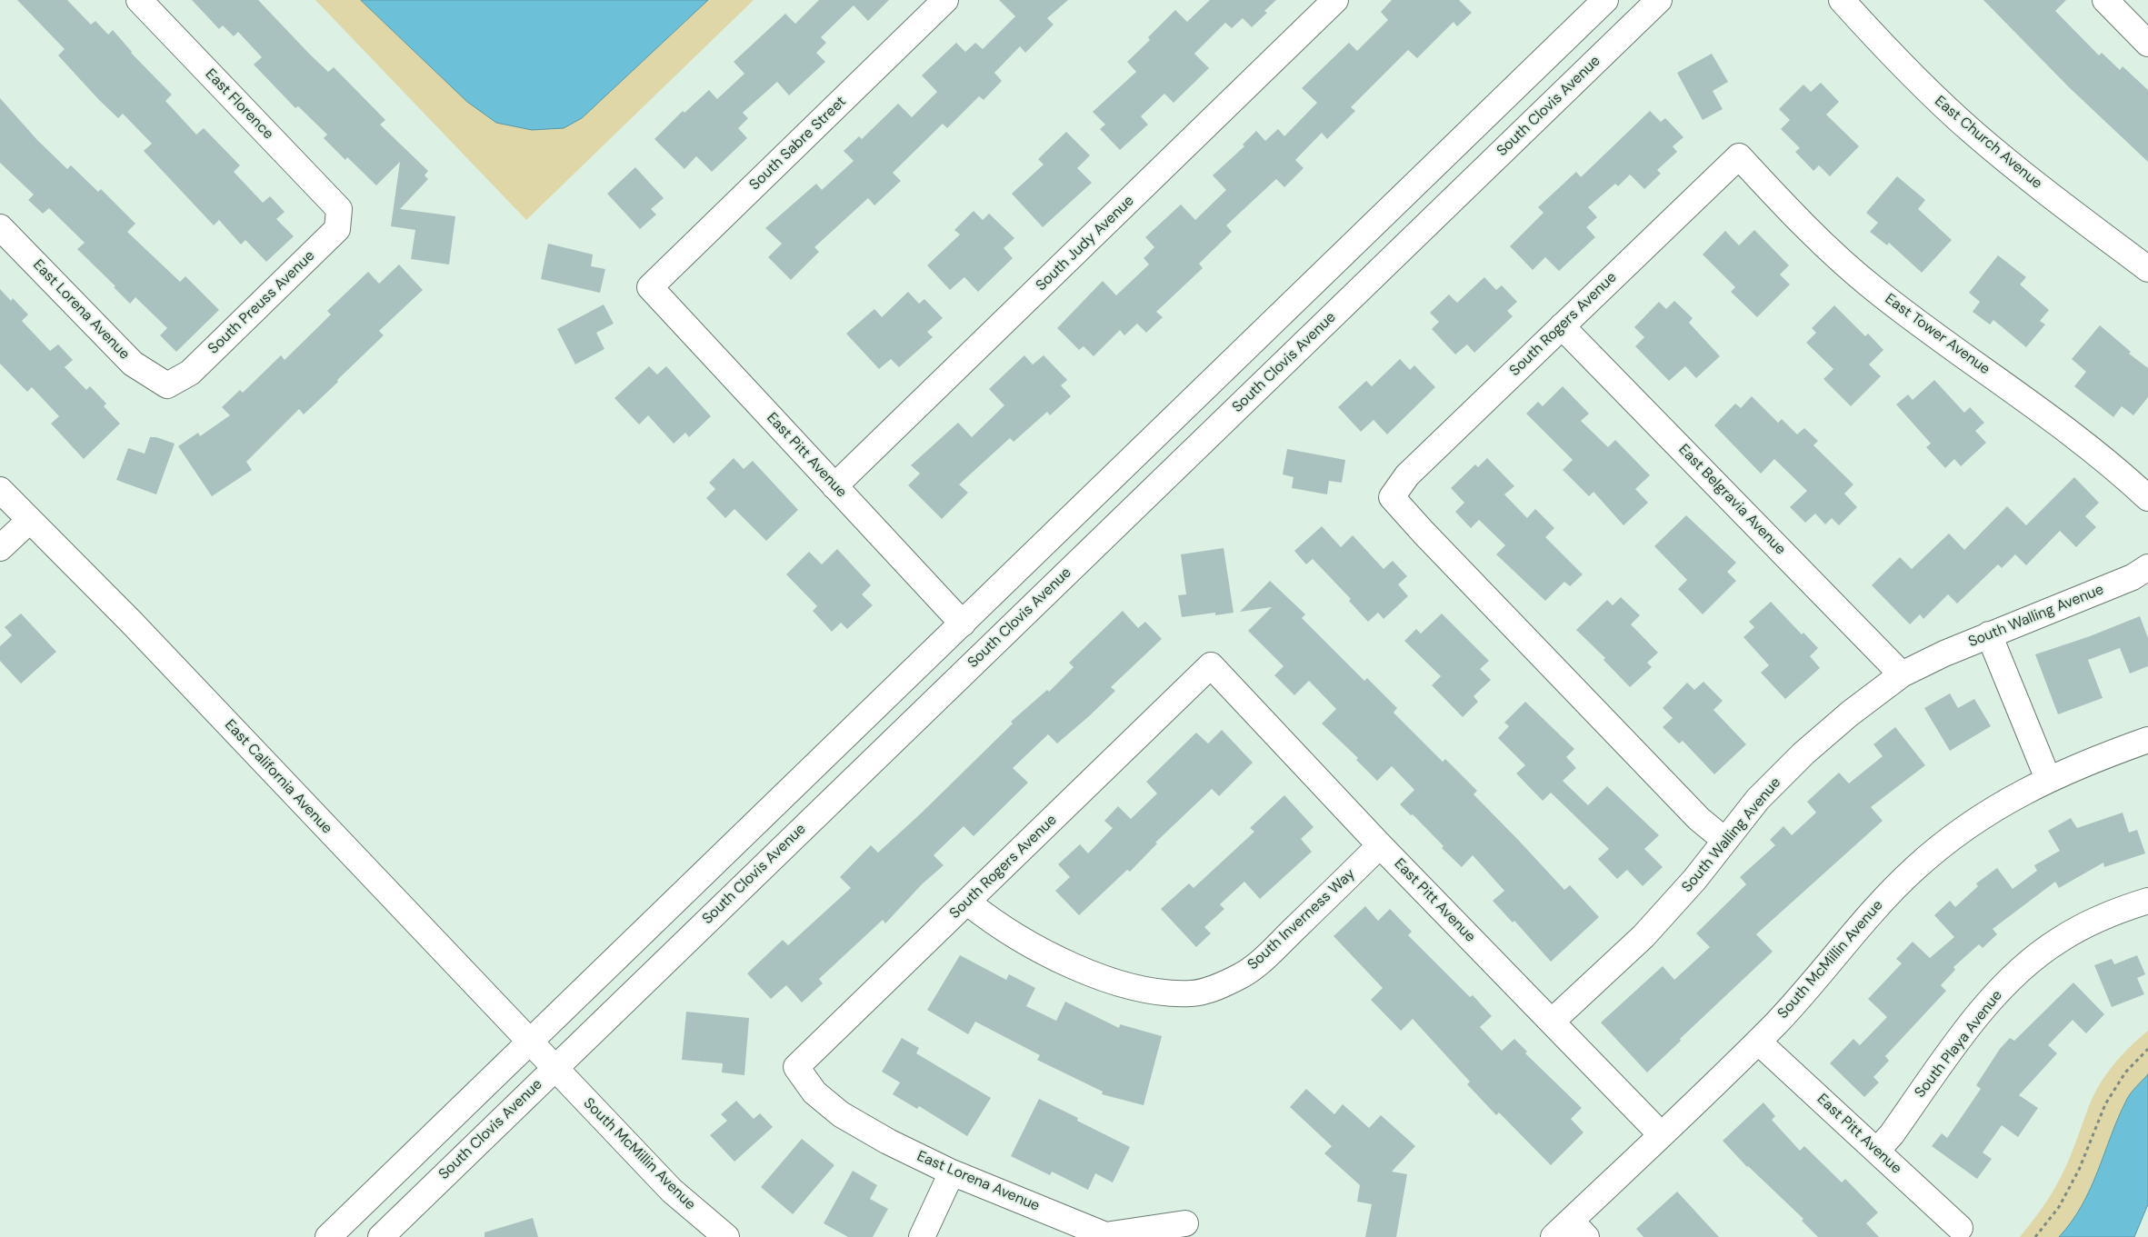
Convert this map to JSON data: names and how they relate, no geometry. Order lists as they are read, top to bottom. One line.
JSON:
{"streets":{"street":["East Florence","South Clovis Avenue","East Church Avenue","South Sabre Street","South Judy Avenue","South Preuss Avenue","East Lorena Avenue","South Rogers Avenue","East Tower Avenue","East Pitt Avenue","East Belgravia Avenue","South Walling Avenue","East California Avenue","South Inverness Way","South McMillin Avenue","South Playa Avenue"]},"crossings":[["East Florence","South Preuss Avenue"],["South Clovis Avenue","East California Avenue"],["South Clovis Avenue","South McMillin Avenue"],["South Sabre Street","East Pitt Avenue"],["South Judy Avenue","East Pitt Avenue"],["South Preuss Avenue","East Lorena Avenue"],["East Lorena Avenue","South Rogers Avenue"],["South Rogers Avenue","East Tower Avenue"],["South Rogers Avenue","East Pitt Avenue"],["South Rogers Avenue","East Belgravia Avenue"],["South Rogers Avenue","South Walling Avenue"],["South Rogers Avenue","South Inverness Way"],["East Pitt Avenue","South Walling Avenue"],["East Pitt Avenue","South Inverness Way"],["East Pitt Avenue","South McMillin Avenue"],["East Pitt Avenue","South Playa Avenue"],["East Belgravia Avenue","South Walling Avenue"],["East California Avenue","South McMillin Avenue"]]}
